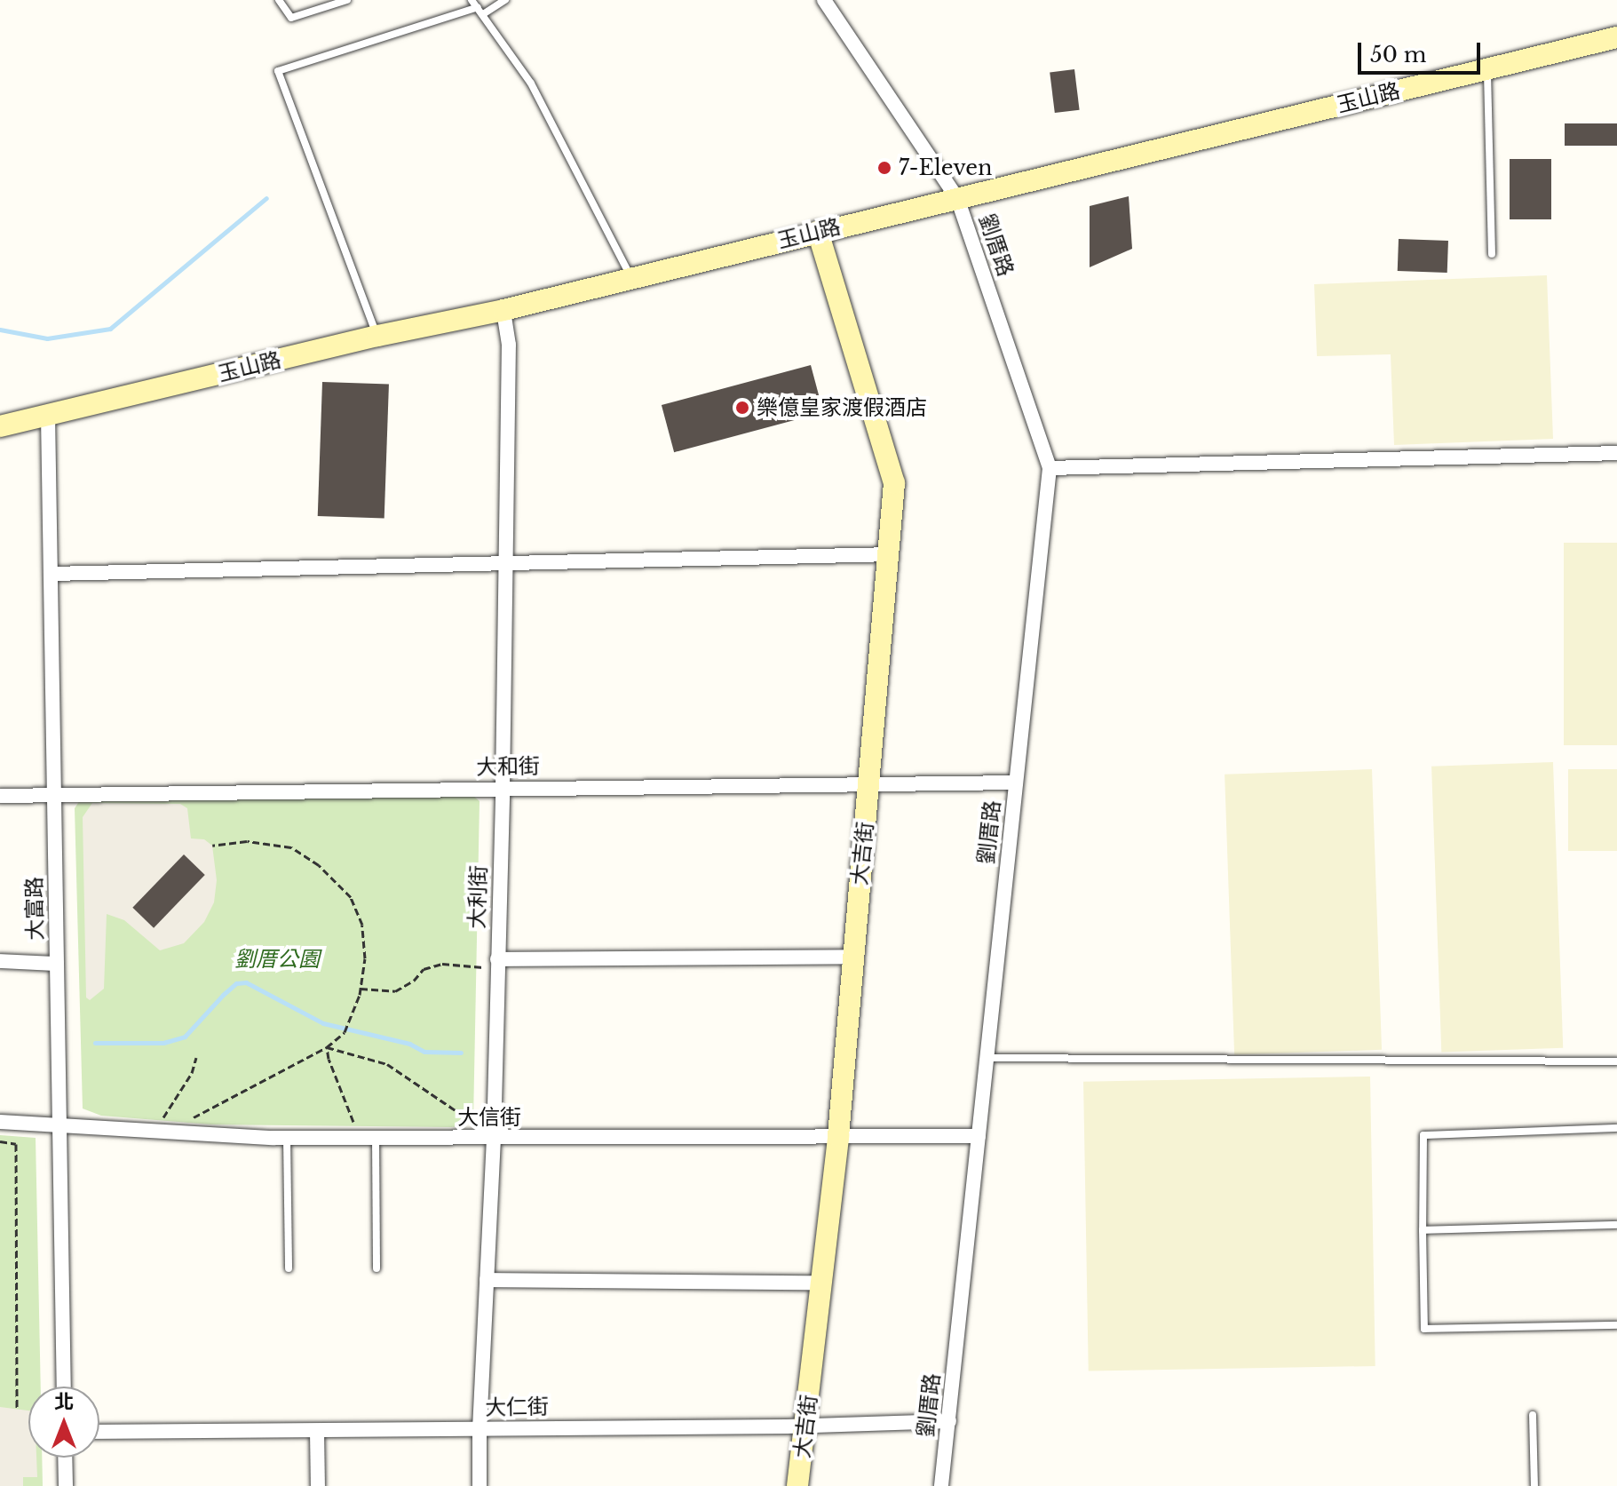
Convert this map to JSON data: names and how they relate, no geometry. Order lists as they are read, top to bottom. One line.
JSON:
{"streets":{"street":["玉山路","劉厝路","大和街","大吉街","大利街","大富路","大信街","大仁街"]},"crossings":[["玉山路","劉厝路"],["玉山路","大吉街"],["玉山路","大利街"],["玉山路","大富路"],["劉厝路","大和街"],["劉厝路","大信街"],["劉厝路","大仁街"],["大和街","大吉街"],["大和街","大利街"],["大和街","大富路"],["大吉街","大信街"],["大吉街","大仁街"],["大利街","大信街"],["大利街","大仁街"],["大富路","大信街"]],"parks":["劉厝公園"],"places":["7-Eleven","樂億皇家渡假酒店"],"scale_bar":"50 m","north":"top"}
